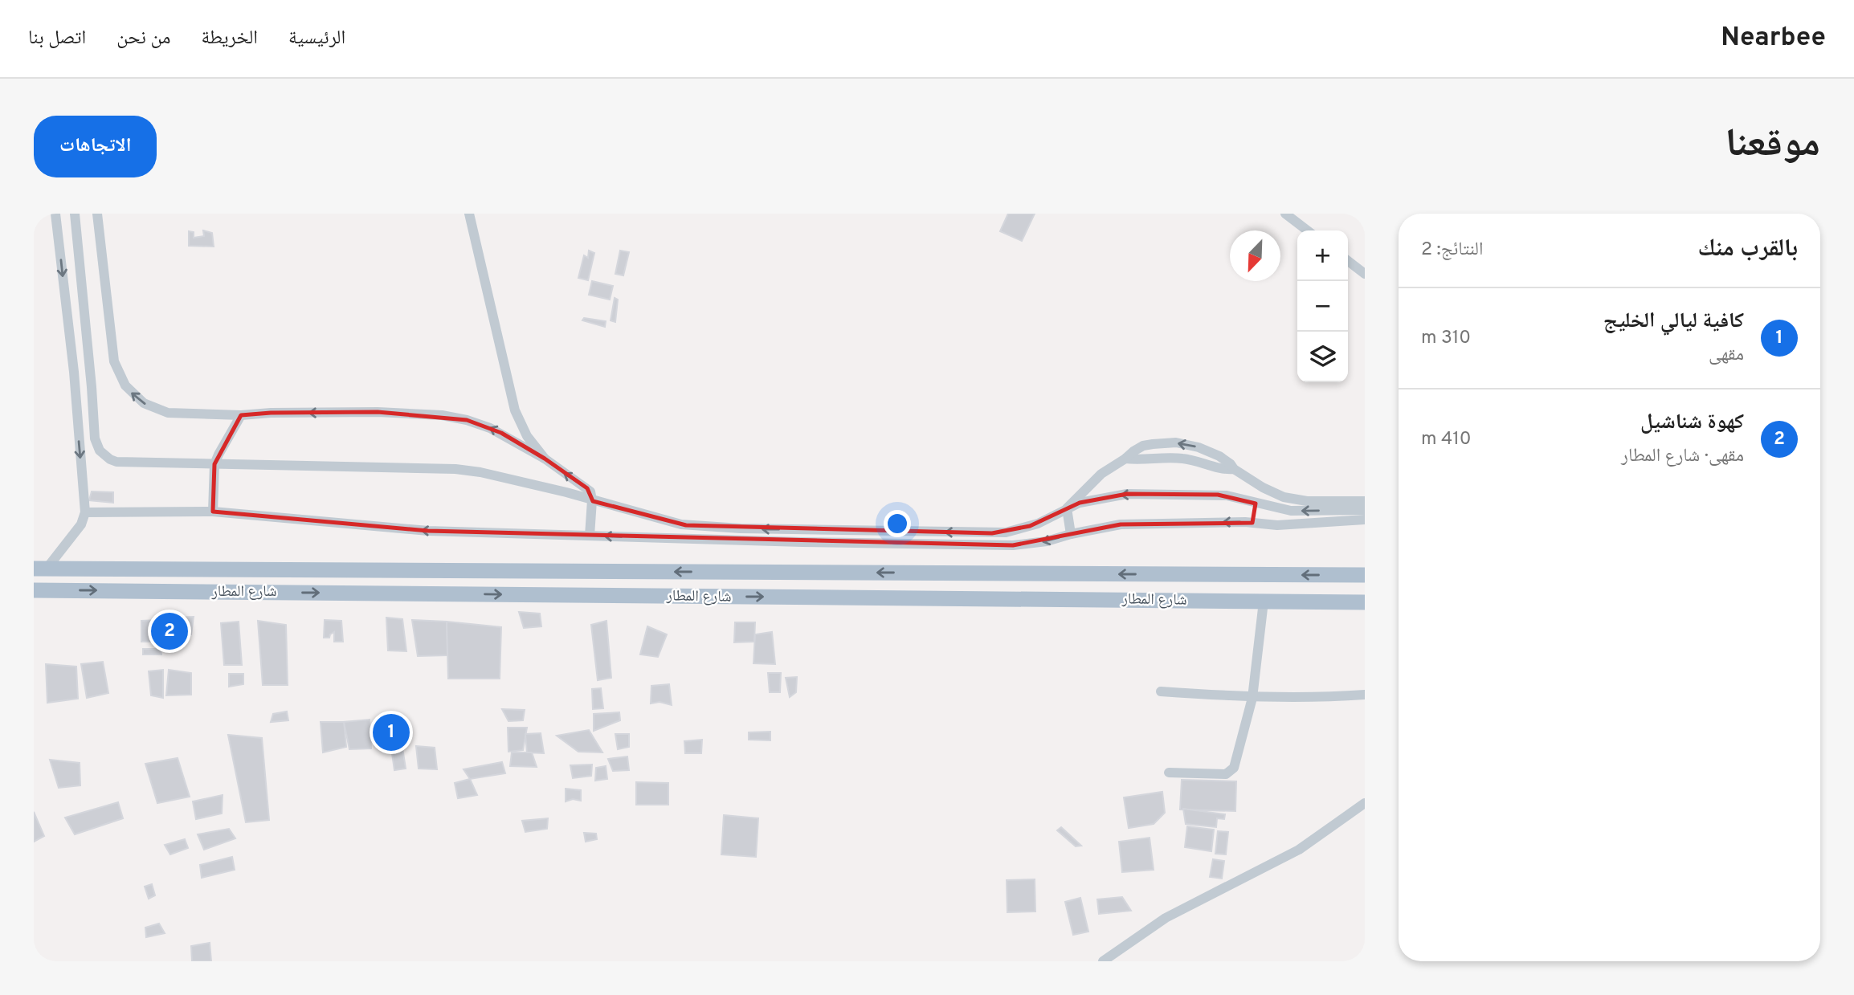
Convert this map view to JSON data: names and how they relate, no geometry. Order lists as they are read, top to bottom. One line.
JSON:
{"streets":{"main road":["شارع المطار"]},"north":"bottom left","page":{"header":"Nearbee","nav":["الرئيسية","الخريطة","من نحن","اتصل بنا"],"title":"موقعنا","buttons":"الاتجاهات","heading":["بالقرب منك","النتائج: 2"],"map_buttons":["+","−"],"list":[{"mark":"1","name":"كافية ليالي الخليج","note":"مقهى","value":"310 m"},{"mark":"2","name":"كهوة شناشيل","note":"مقهى · شارع المطار","value":"410 m"}],"pins":["2","1"]}}
